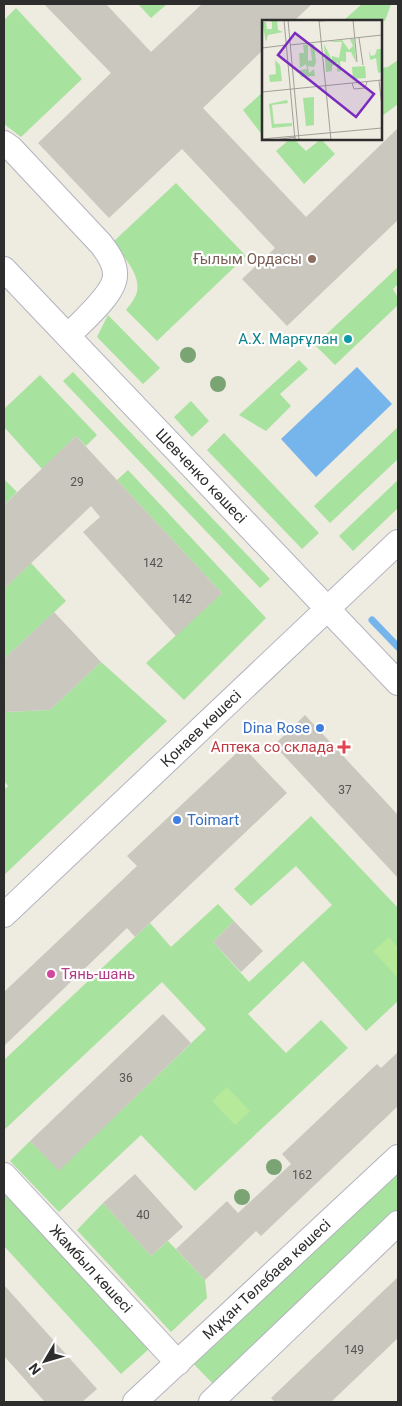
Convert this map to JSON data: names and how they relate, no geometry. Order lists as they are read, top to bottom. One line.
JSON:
{"streets":{"street":["Шевченко көшесі","Қонаев көшесі","Жамбыл көшесі","Мұқан Төлебаев көшесі"]},"crossings":[["Шевченко көшесі","Қонаев көшесі"],["Жамбыл көшесі","Мұқан Төлебаев көшесі"]],"places":{"other":["Ғылым Ордасы","А.Х. Марғұлан","Dina Rose","Toimart","Тянь-шань"],"health":["Аптека со склада"]},"house_numbers":["29","142","142","37","36","162","40","149"],"north":"bottom left"}
